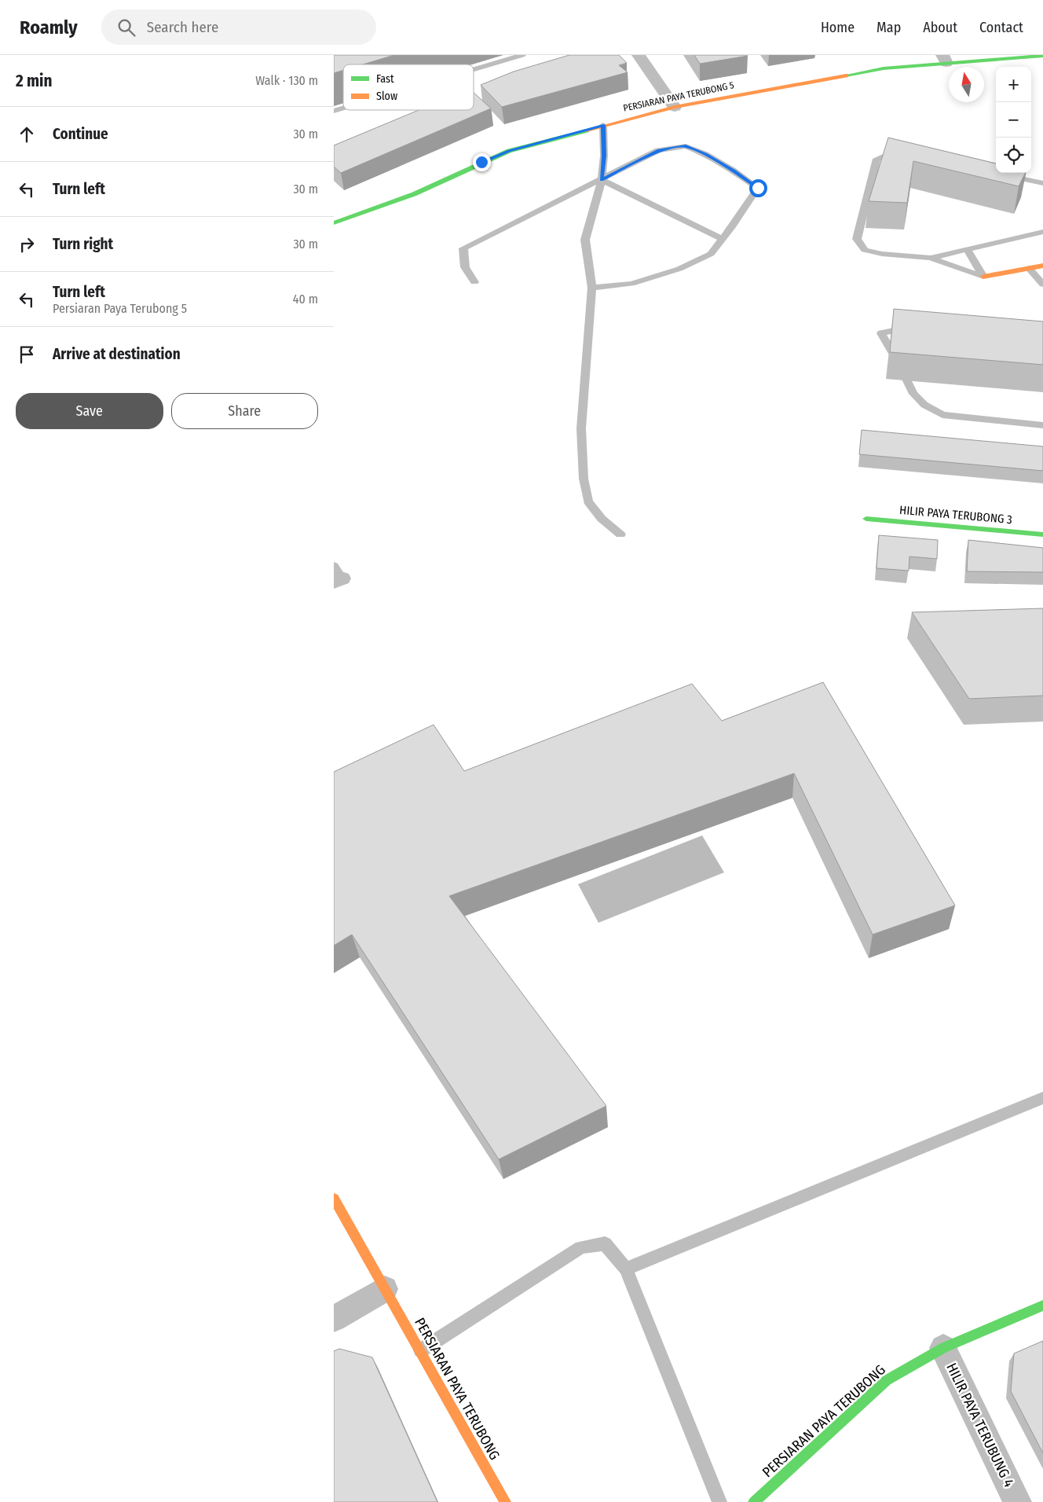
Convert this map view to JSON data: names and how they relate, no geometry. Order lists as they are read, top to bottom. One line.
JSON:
{"streets":{"street":["PERSIARAN PAYA TERUBONG 5","HILIR PAYA TERUBONG 3","PERSIARAN PAYA TERUBONG","HILIR PAYA TERUBUNG 4"]},"crossings":[["PERSIARAN PAYA TERUBONG","HILIR PAYA TERUBUNG 4"]],"legend":["Fast","Slow"],"north":"top","page":{"header":"Roamly","search":"Search here","nav":["Home","Map","About","Contact"],"heading":["2 min","Walk · 130 m"],"map_buttons":["+","−"],"list":[["Continue","30 m"],["Turn left","30 m"],["Turn right","30 m"],["Turn left","Persiaran Paya Terubong 5","40 m"],"Arrive at destination"],"buttons":["Save","Share"]}}
